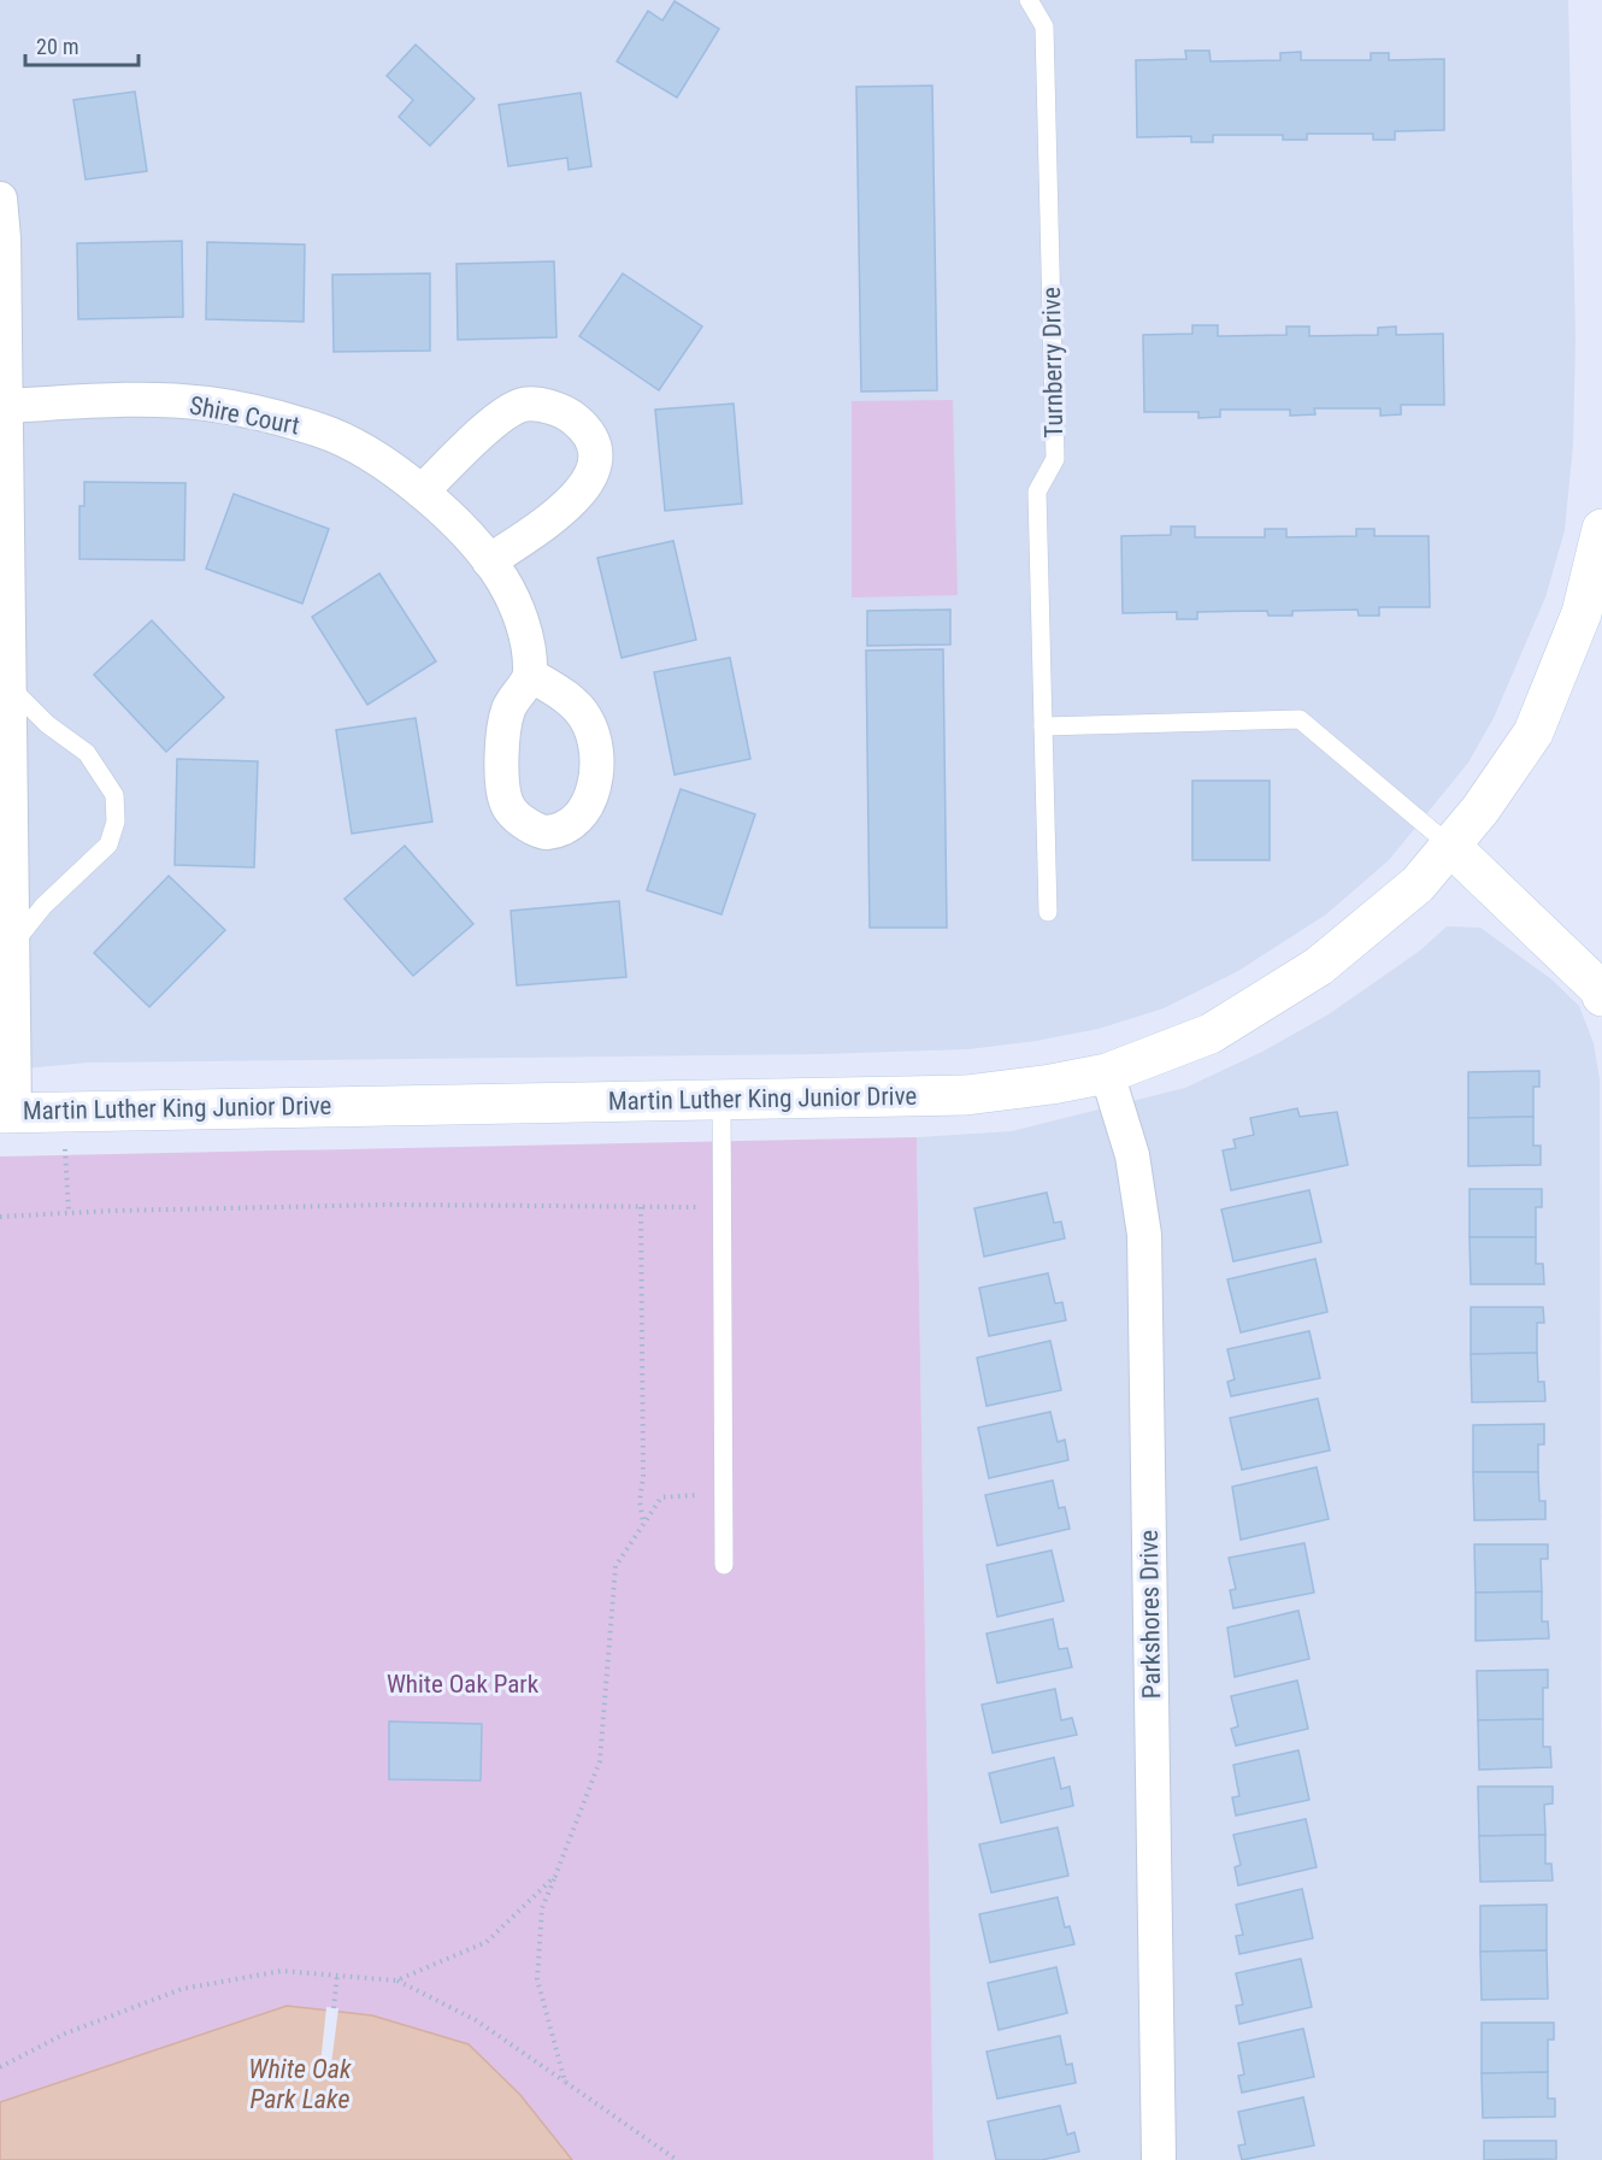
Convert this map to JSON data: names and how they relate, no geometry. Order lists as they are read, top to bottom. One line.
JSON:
{"streets":{"main road":["Martin Luther King Junior Drive"],"street":["Shire Court","Parkshores Drive"],"lane":["Turnberry Drive"]},"crossings":[["Martin Luther King Junior Drive","Parkshores Drive"]],"water":["White Oak Park Lake"],"parks":["White Oak Park"],"scale_bar":"20 m"}
